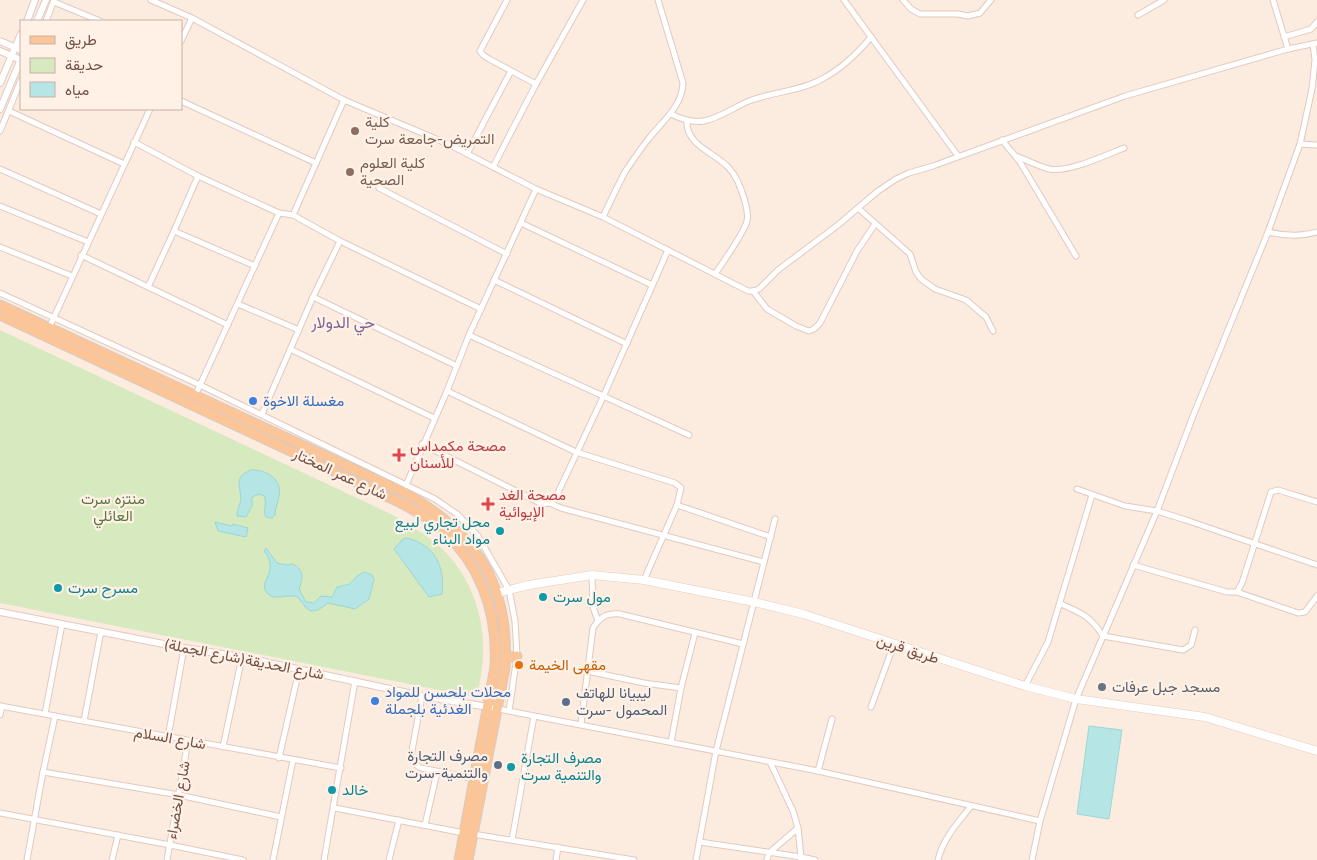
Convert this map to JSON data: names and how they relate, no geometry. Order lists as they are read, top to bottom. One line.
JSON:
{"streets":{"main road":["شارع عمر المختار","طريق قرين"],"street":["شارع الحديقة(شارع الجملة)","شارع السلام","شارع الخضراء"]},"crossings":[["شارع عمر المختار","شارع الحديقة(شارع الجملة)"],["شارع السلام","شارع الخضراء"]],"districts":["حي الدولار"],"parks":["منتزه سرت العائلي"],"places":{"other":["كلية التمريض-جامعة سرت","كلية العلوم الصحية","مغسلة الاخوة","محل تجاري لبيع مواد البناء","مسرح سرت","مول سرت","مقهى الخيمة","مسجد جبل عرفات","محلات بلحسن للمواد الغدئية بلجملة","ليبيانا للهاتف المحمول -سرت","مصرف التجارة والتنمية-سرت","مصرف التجارة والتنمية سرت","خالد"],"health":["مصحة مكمداس للأسنان","مصحة الغد الإيوائية"]},"legend":["طريق","حديقة","مياه"]}
